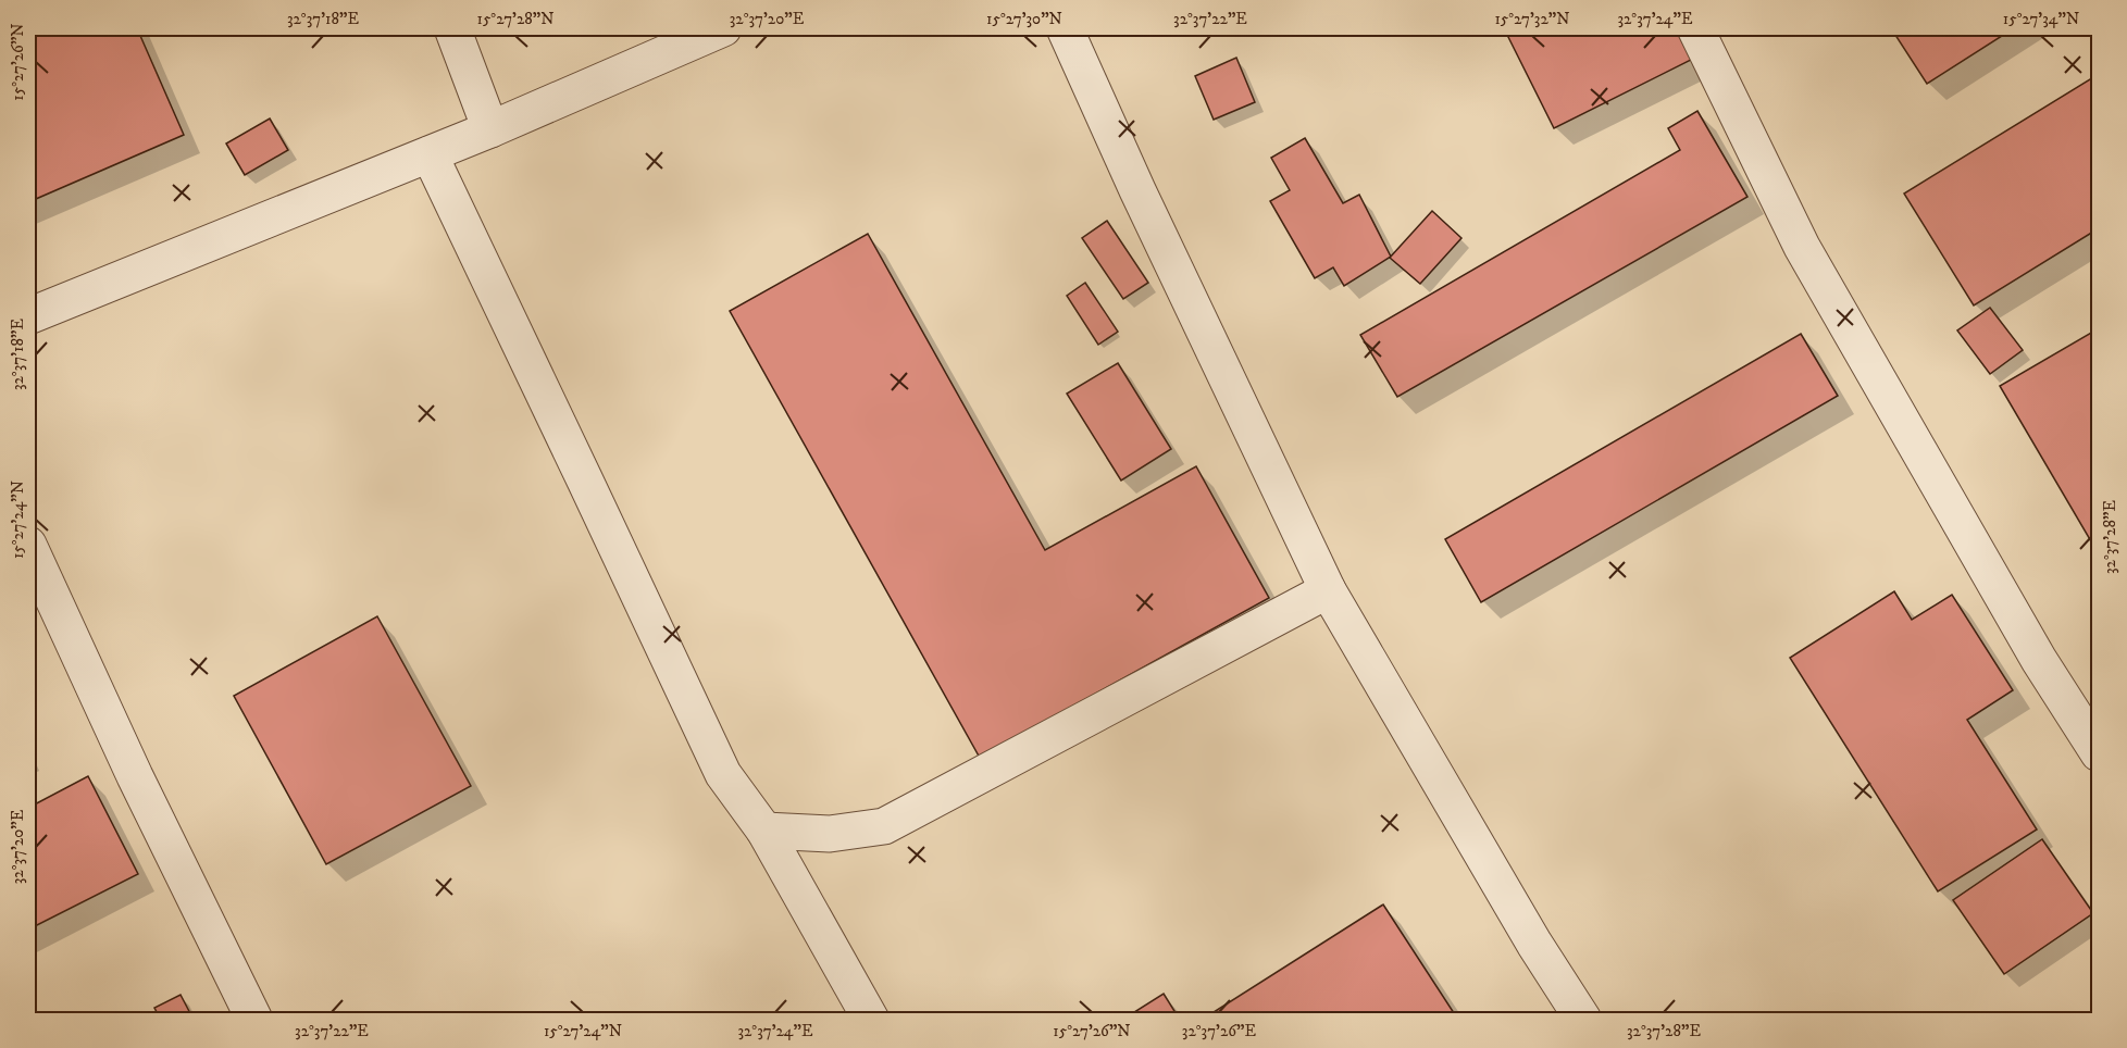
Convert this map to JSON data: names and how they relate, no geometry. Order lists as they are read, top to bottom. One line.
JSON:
{"coordinates":["32°37'18\"E","15°27'28\"N","32°37'20\"E","15°27'30\"N","32°37'22\"E","15°27'32\"N","32°37'24\"E","15°27'34\"N","15°27'26\"N","15°27'24\"N","32°37'28\"E","32°37'26\"E"]}
